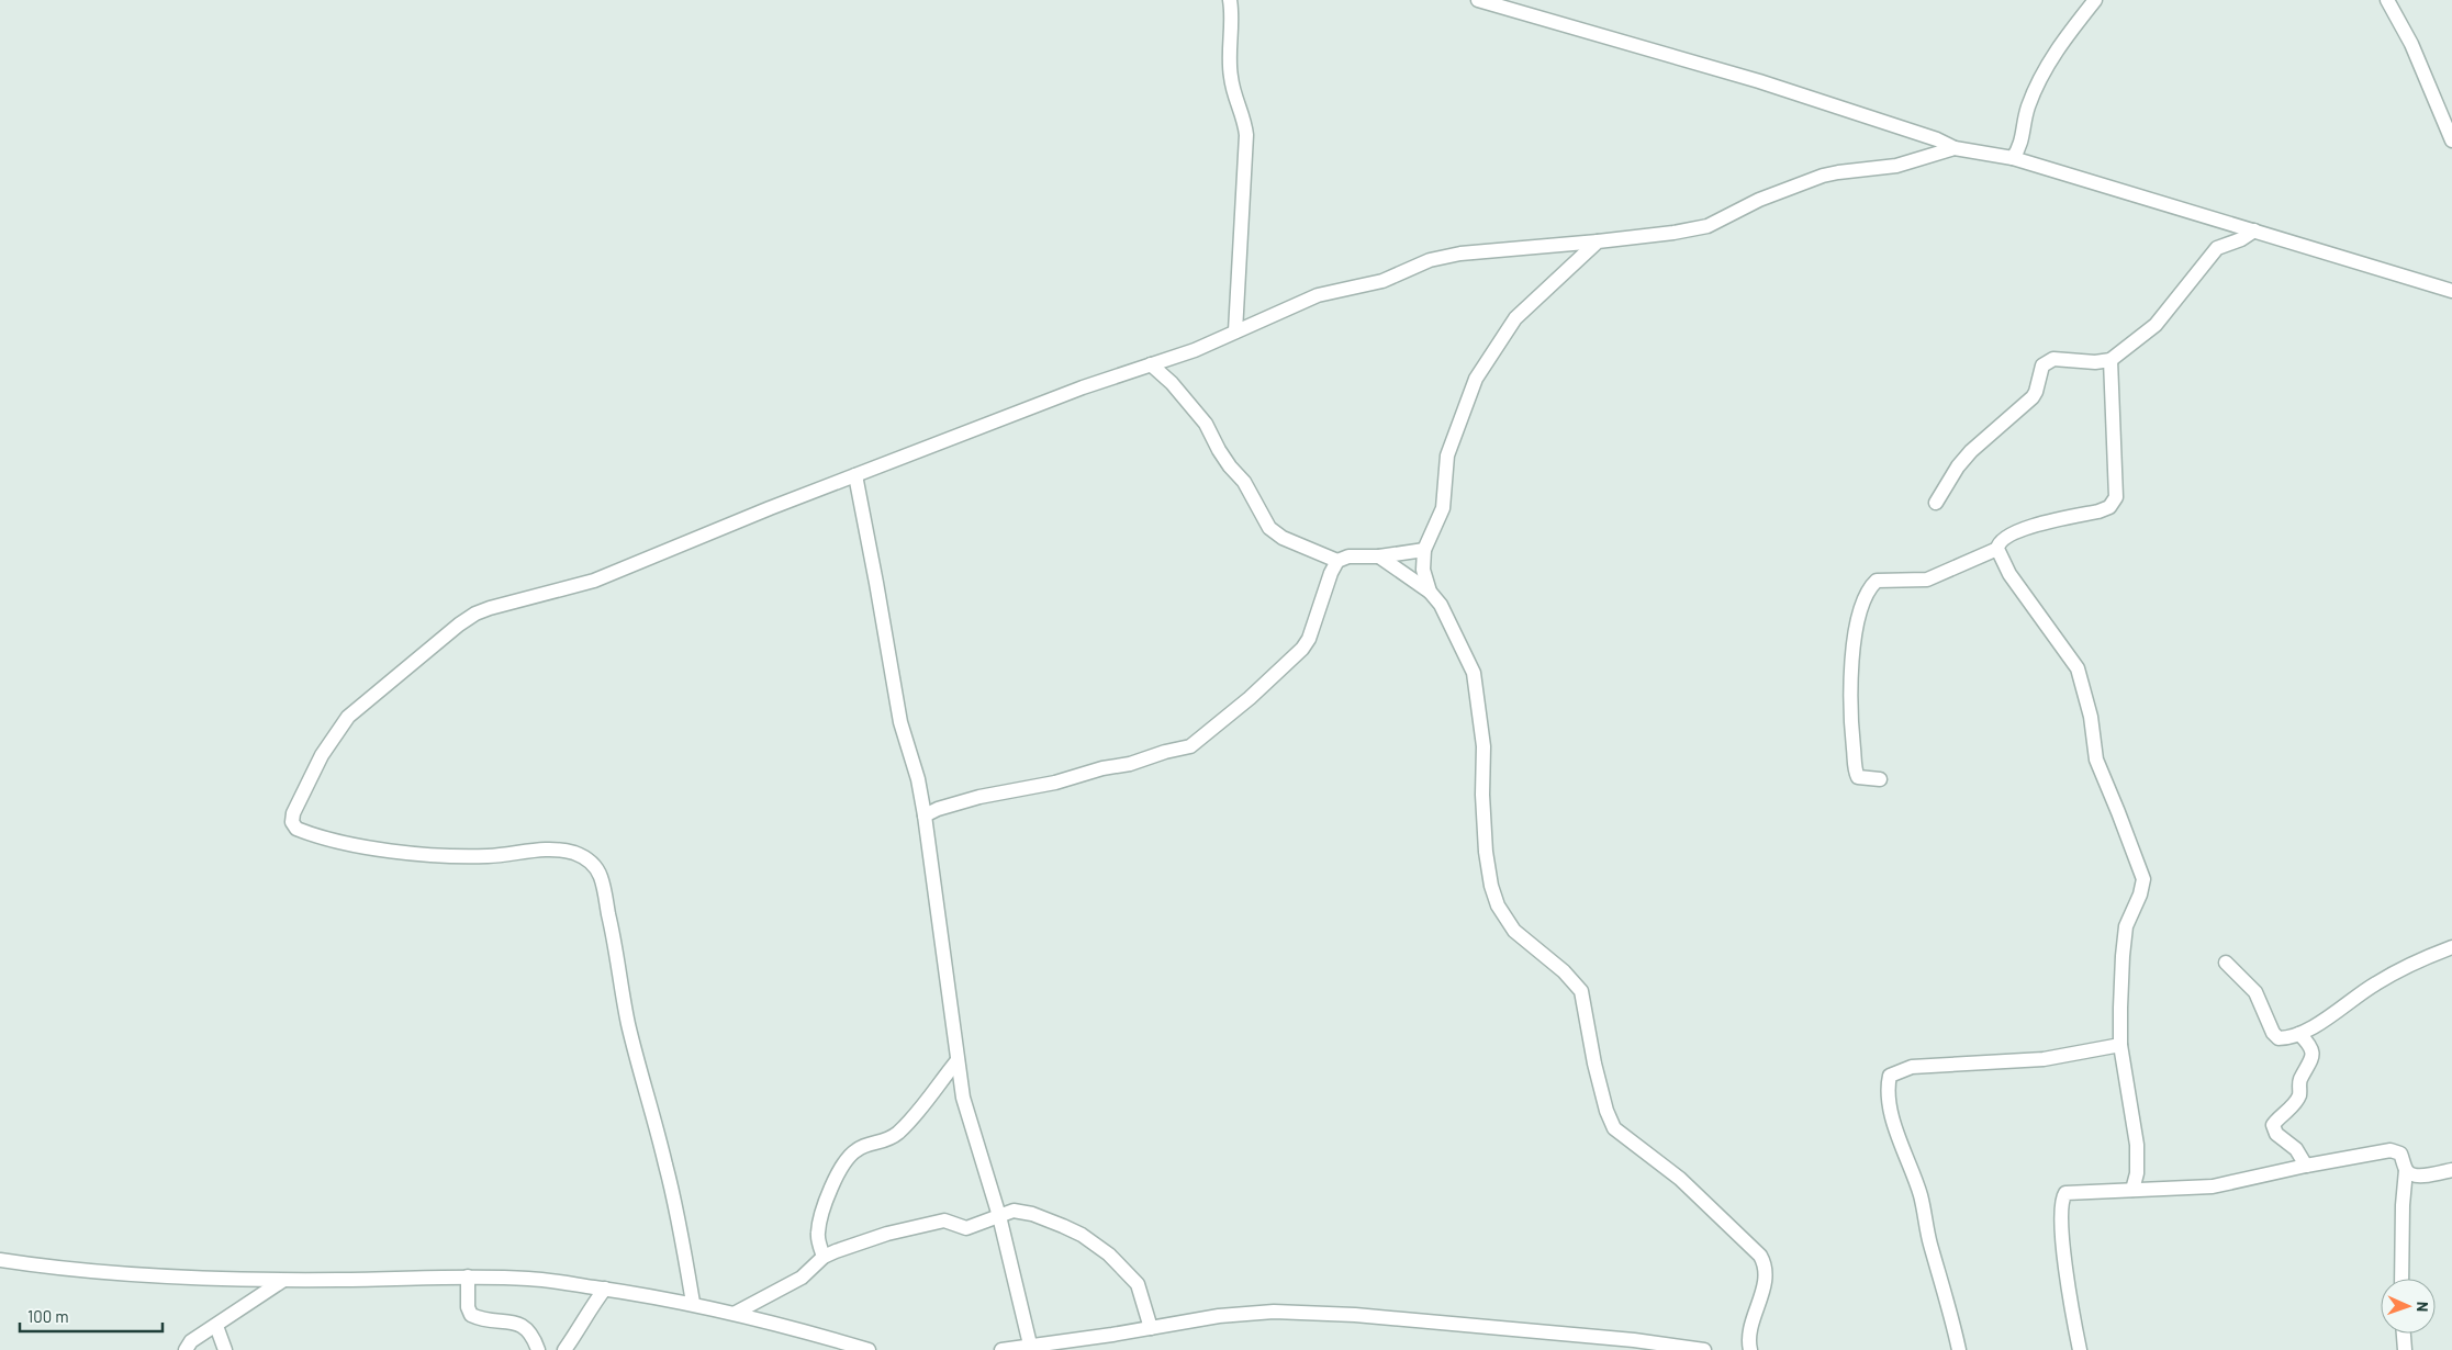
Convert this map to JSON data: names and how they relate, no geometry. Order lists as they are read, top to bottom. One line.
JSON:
{"scale_bar":"100 m","north":"right"}
